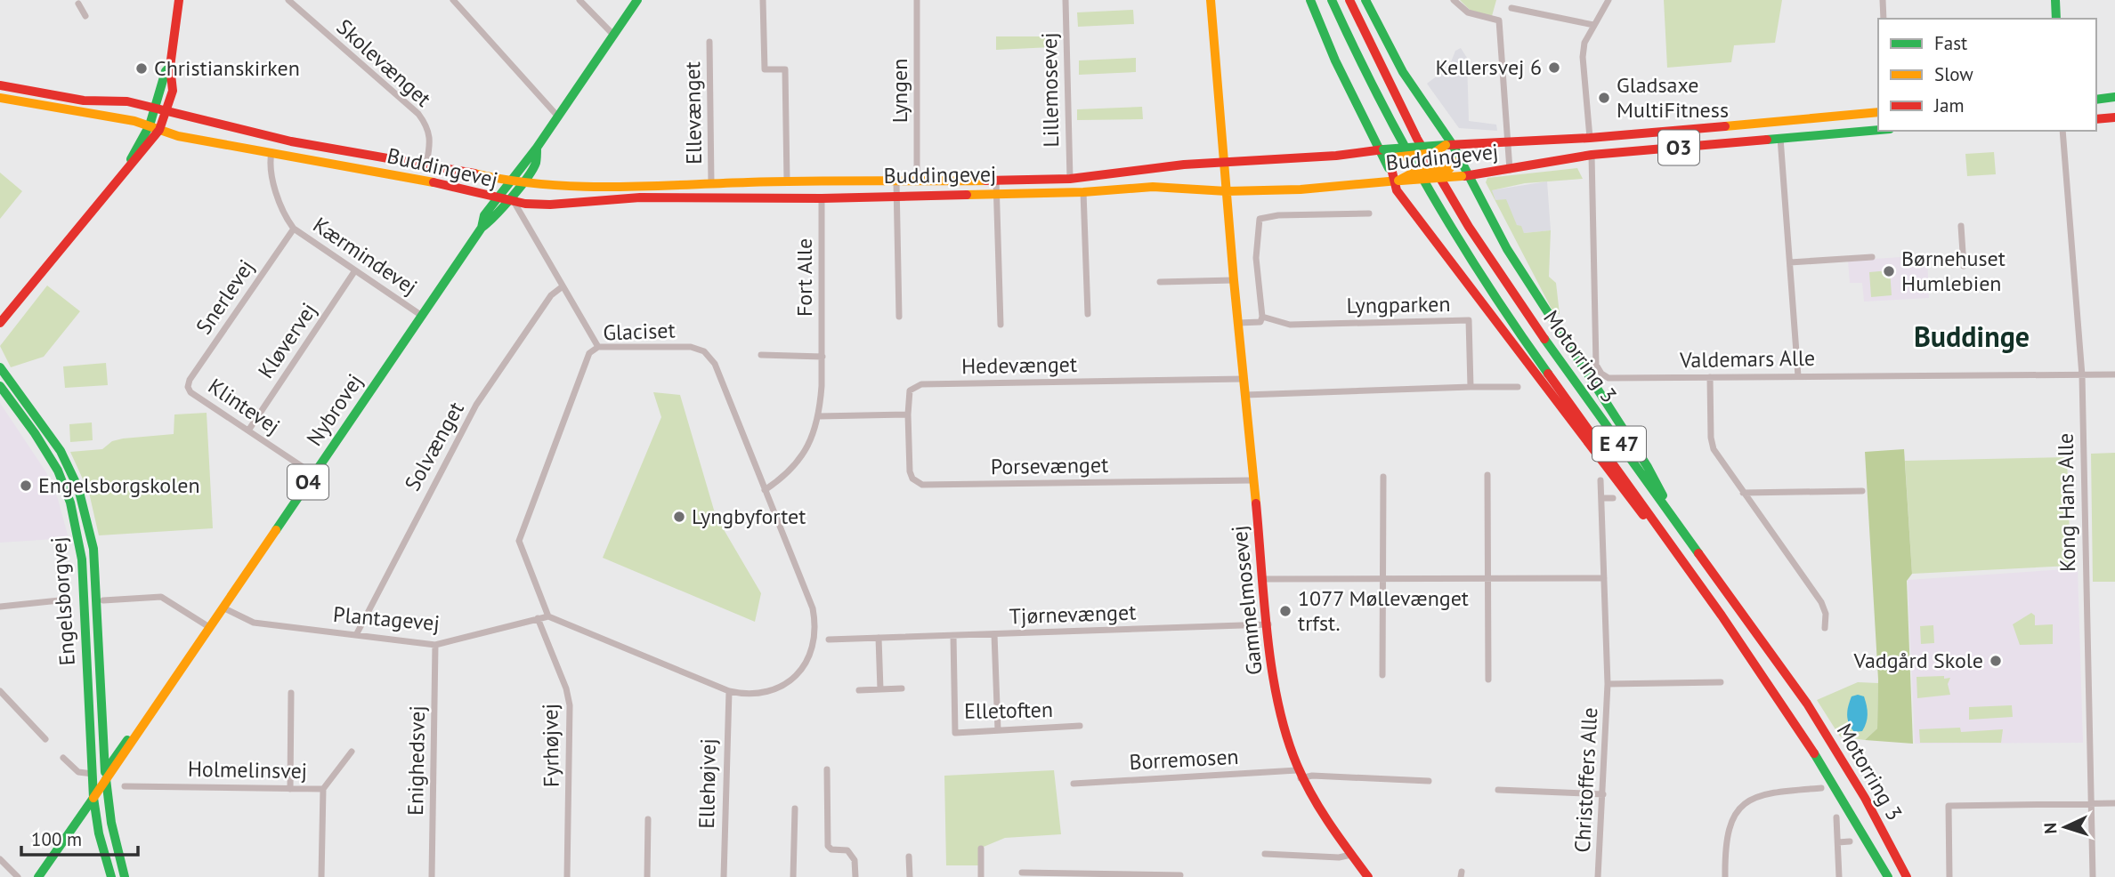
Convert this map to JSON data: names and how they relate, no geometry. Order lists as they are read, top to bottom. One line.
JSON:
{"streets":{"main road":["O3","Buddingevej","Motorring 3","Nybrovej","E 47","O4","Gammelmosevej","Engelsborgvej"],"street":["Skolevænget","Lillemosevej","Lyngen","Ellevænget","Kærmindevej","Fort Alle","Snerlevej","Lyngparken","Glaciset","Kløvervej","Valdemars Alle","Hedevænget","Klintevej","Solvænget","Porsevænget","Kong Hans Alle","Tjørnevænget","Plantagevej","Elletoften","Fyrhøjvej","Borremosen","Enighedsvej","Holmelinsvej","Christoffers Alle","Ellehøjvej"]},"crossings":[["Skolevænget","Buddingevej"],["Lillemosevej","Buddingevej"],["Lyngen","Buddingevej"],["Ellevænget","Buddingevej"],["Buddingevej","Kærmindevej"],["Buddingevej","Fort Alle"],["Buddingevej","Valdemars Alle"],["Buddingevej","Nybrovej"],["Buddingevej","Gammelmosevej"],["Kærmindevej","Snerlevej"],["Kærmindevej","Kløvervej"],["Kærmindevej","Nybrovej"],["Fort Alle","Glaciset"],["Snerlevej","Klintevej"],["Glaciset","Plantagevej"],["Glaciset","Ellehøjvej"],["Kløvervej","Klintevej"],["Valdemars Alle","Kong Hans Alle"],["Hedevænget","Porsevænget"],["Hedevænget","Gammelmosevej"],["Klintevej","Nybrovej"],["Nybrovej","Engelsborgvej"],["Nybrovej","Plantagevej"],["Solvænget","Plantagevej"],["Porsevænget","Gammelmosevej"],["Gammelmosevej","Tjørnevænget"],["Gammelmosevej","Borremosen"],["Tjørnevænget","Elletoften"],["Plantagevej","Fyrhøjvej"],["Plantagevej","Enighedsvej"]],"districts":["Buddinge"],"places":["Kellersvej 6","Christianskirken","Gladsaxe MultiFitness","Børnehuset Humlebien","Engelsborgskolen","Lyngbyfortet","1077 Møllevænget trfst.","Vadgård Skole"],"legend":["Fast","Slow","Jam"],"scale_bar":"100 m","north":"left"}
